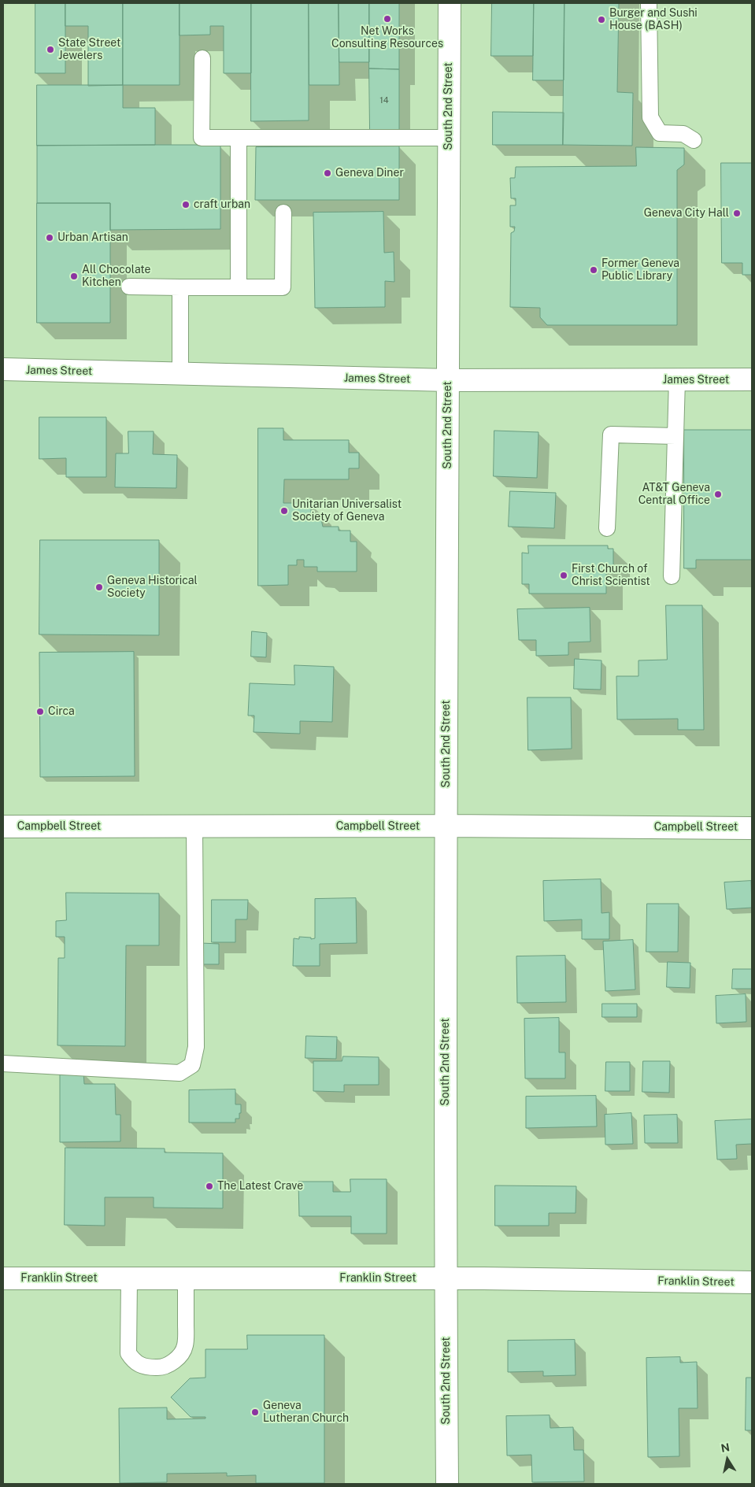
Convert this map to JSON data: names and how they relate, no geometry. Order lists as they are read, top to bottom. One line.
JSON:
{"streets":{"street":["South 2nd Street","James Street","Campbell Street","Franklin Street"]},"crossings":[["South 2nd Street","James Street"],["South 2nd Street","Campbell Street"],["South 2nd Street","Franklin Street"]],"places":["Net Works Consulting Resources","Burger and Sushi House (BASH)","State Street Jewelers","Geneva Diner","craft urban","Geneva City Hall","Urban Artisan","Former Geneva Public Library","All Chocolate Kitchen","AT&T Geneva Central Office","Unitarian Universalist Society of Geneva","First Church of Christ Scientist","Geneva Historical Society","Circa","The Latest Crave","Geneva Lutheran Church"],"house_numbers":["14"],"north":"top"}
